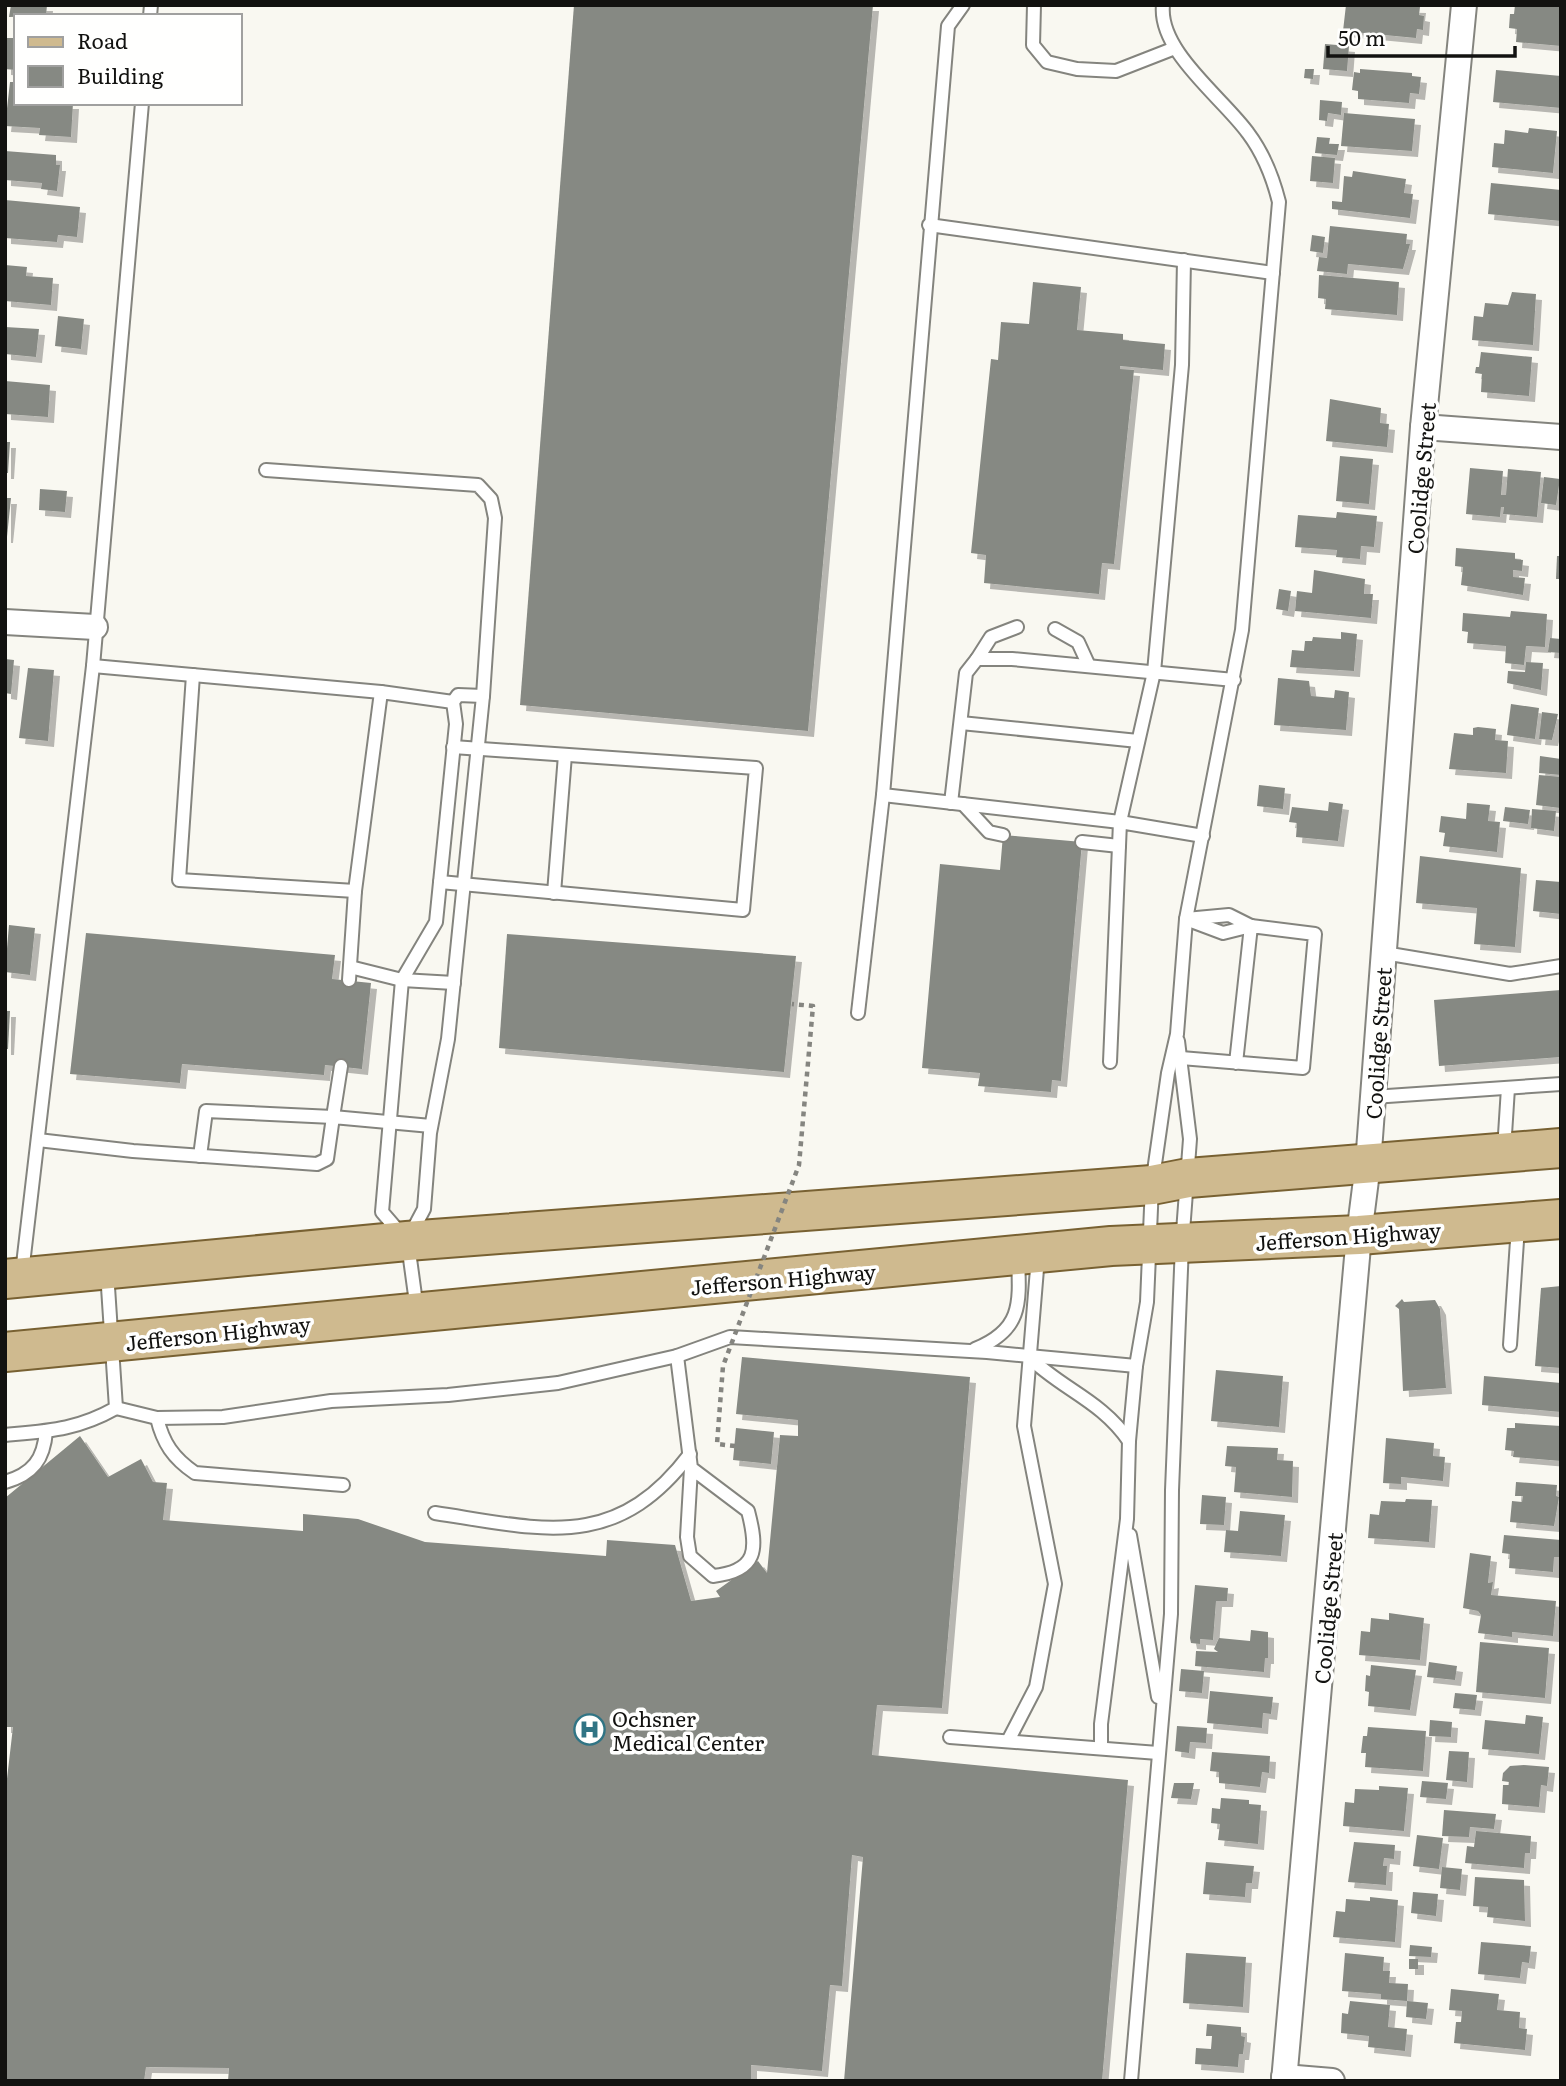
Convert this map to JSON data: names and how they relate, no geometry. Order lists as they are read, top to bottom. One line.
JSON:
{"streets":{"main road":["Jefferson Highway"],"street":["Coolidge Street"]},"crossings":[["Coolidge Street","Jefferson Highway"]],"places":{"hospital":["Ochsner Medical Center"]},"legend":["Road","Building"],"scale_bar":"50 m"}
